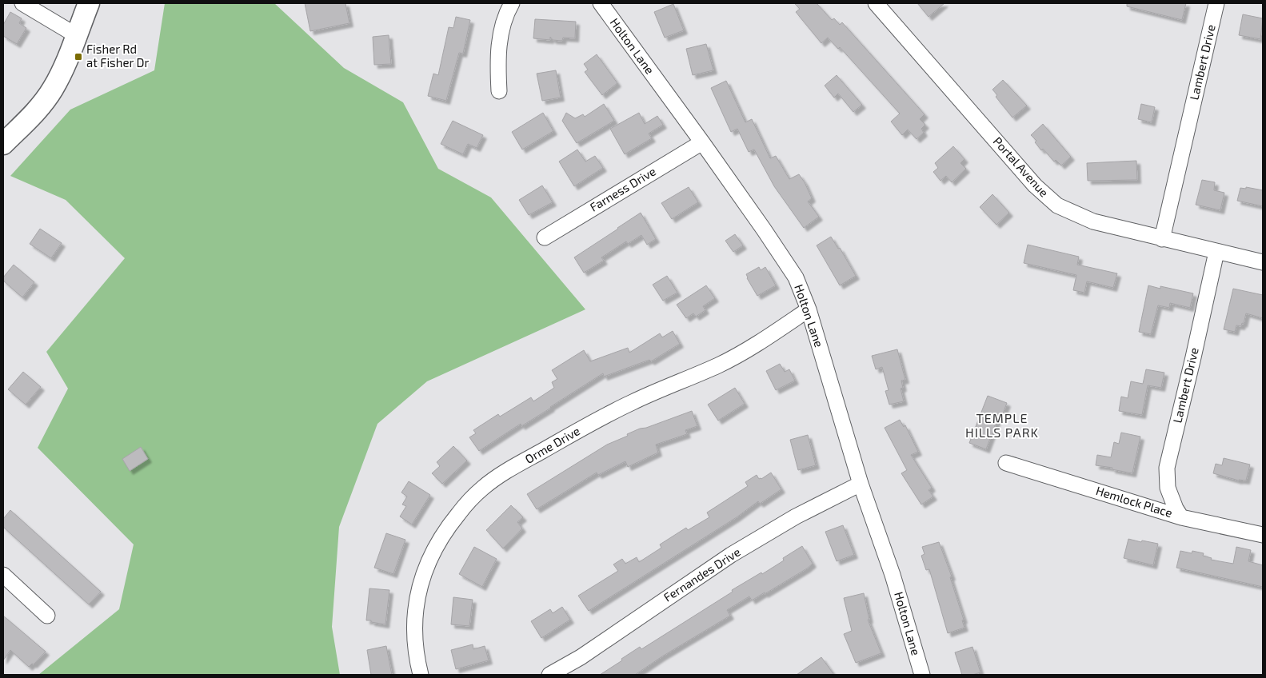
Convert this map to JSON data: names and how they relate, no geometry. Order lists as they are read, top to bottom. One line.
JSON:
{"streets":{"street":["Holton Lane","Lambert Drive","Portal Avenue","Farness Drive","Orme Drive","Hemlock Place","Fernandes Drive"]},"crossings":[["Holton Lane","Farness Drive"],["Holton Lane","Orme Drive"],["Holton Lane","Fernandes Drive"],["Lambert Drive","Portal Avenue"],["Lambert Drive","Hemlock Place"]],"districts":["TEMPLE HILLS PARK"],"places":{"transit":["Fisher Rd at Fisher Dr"]}}
